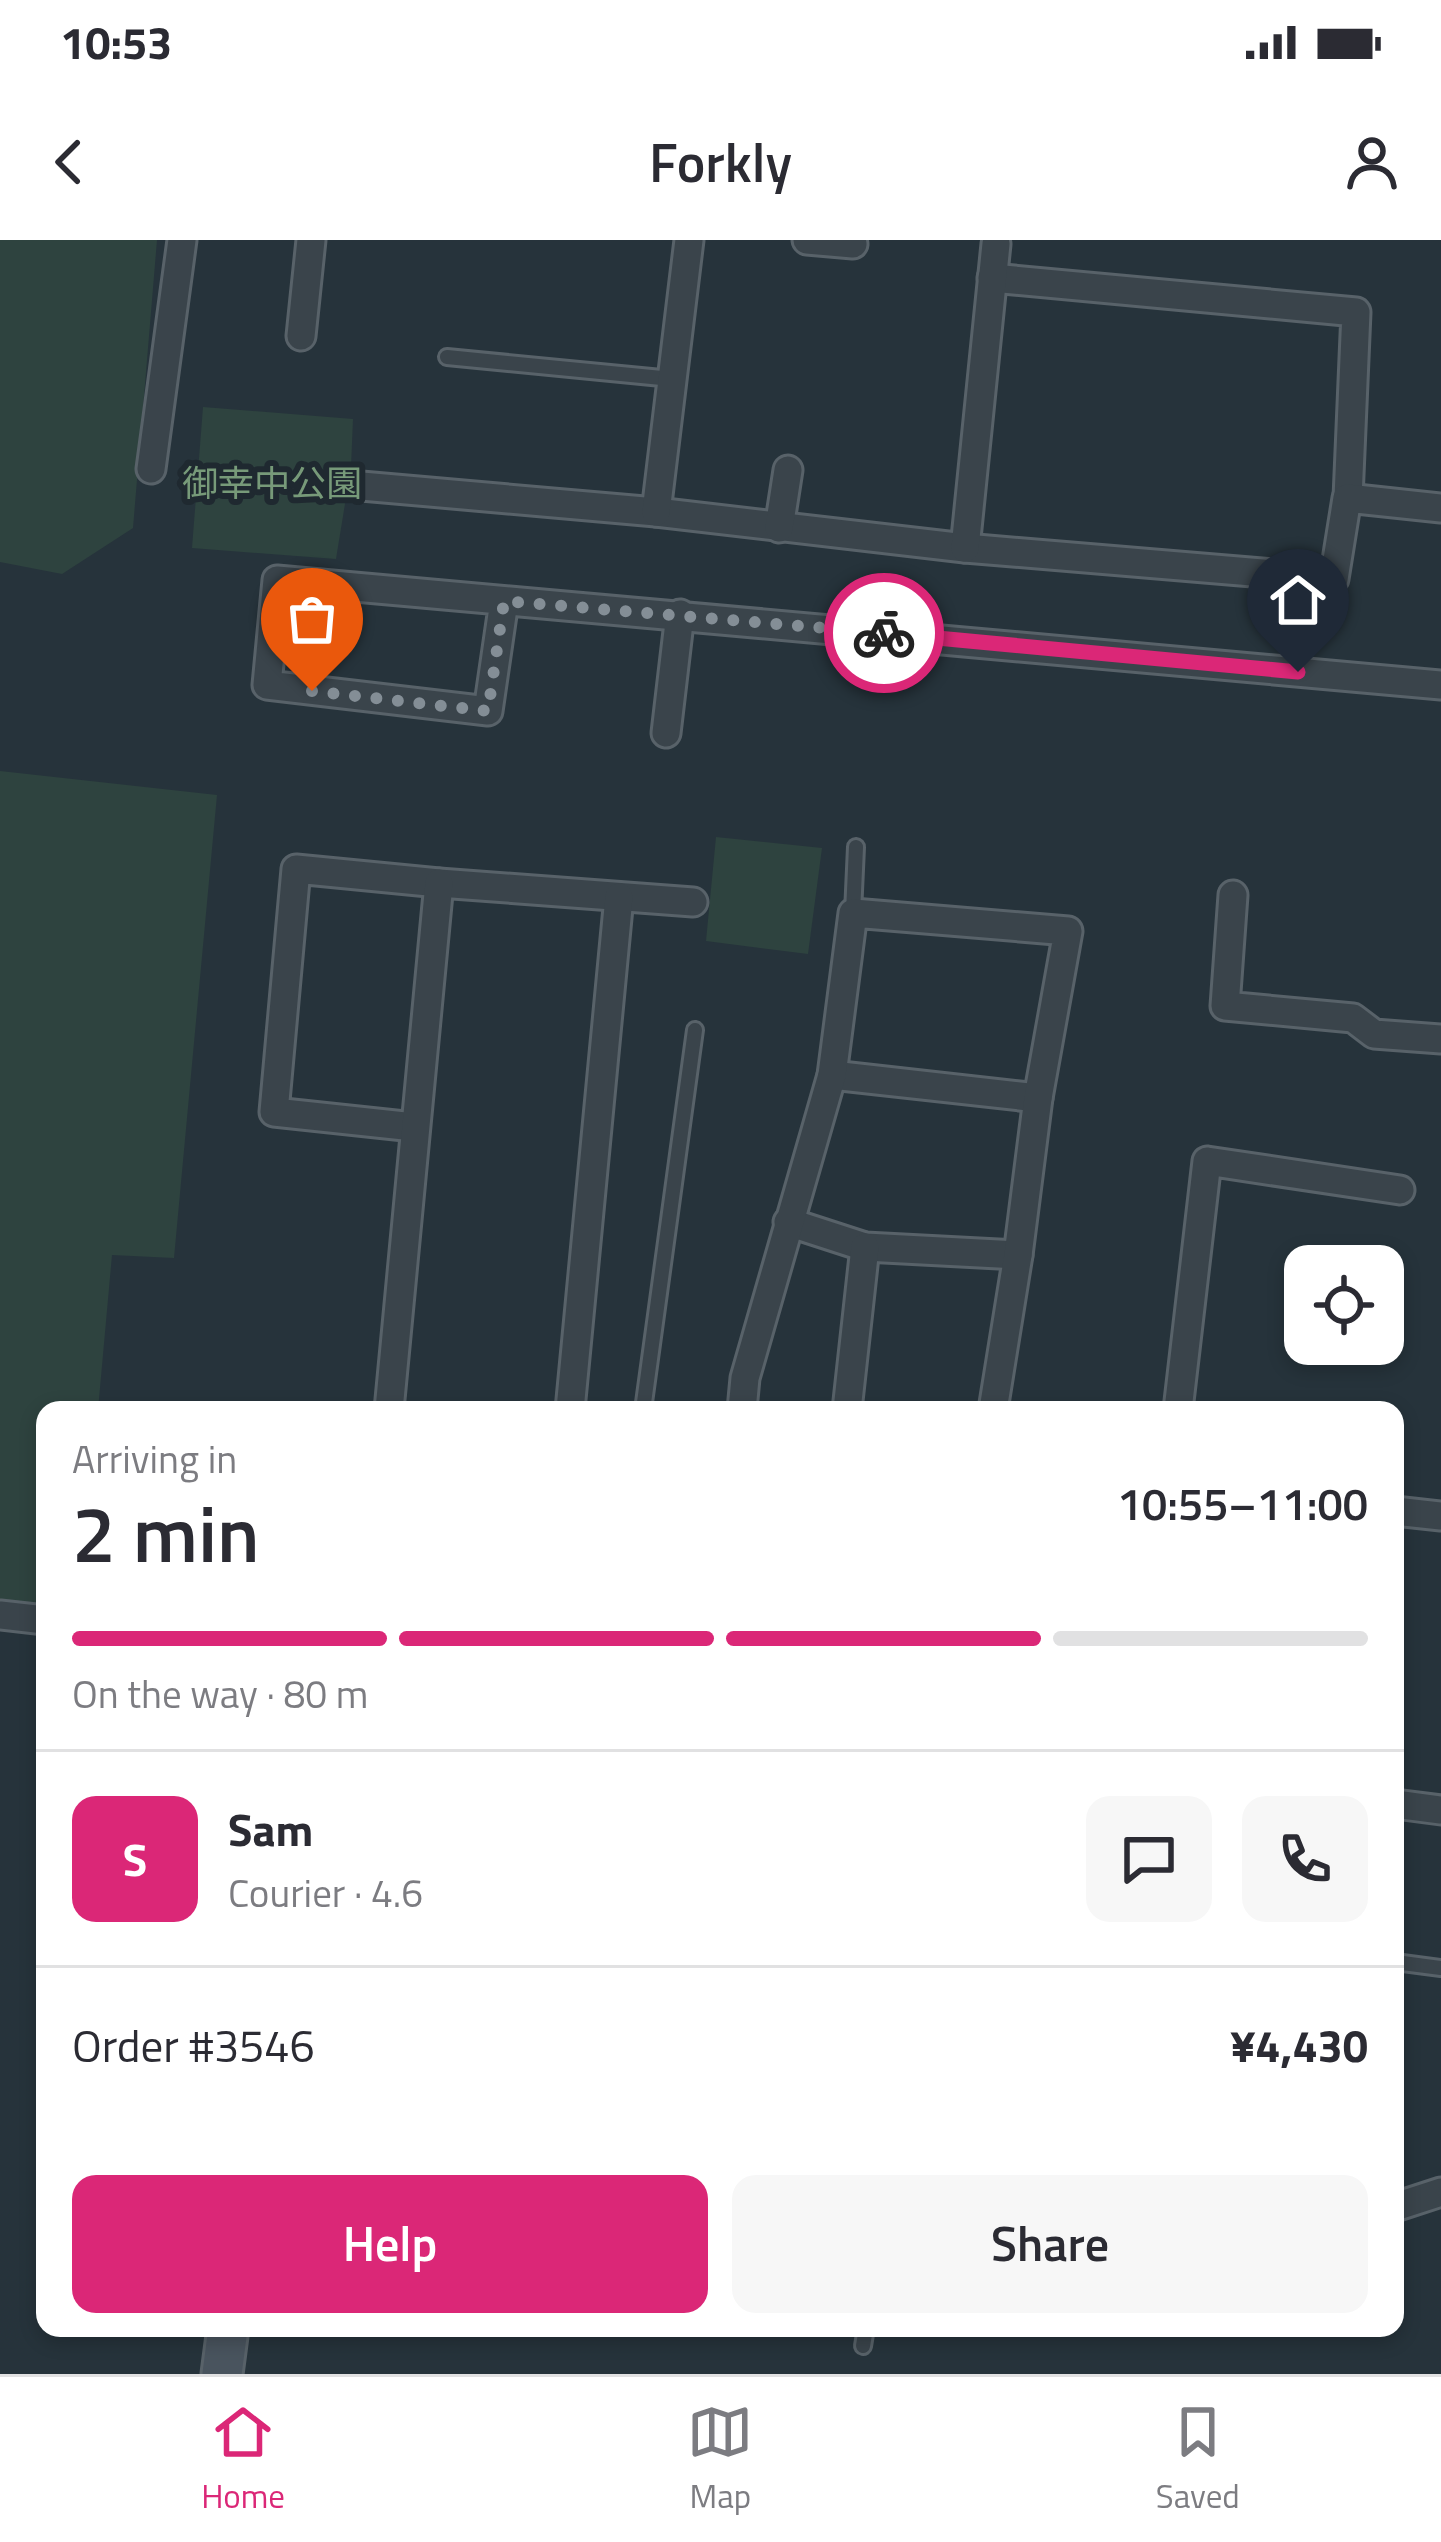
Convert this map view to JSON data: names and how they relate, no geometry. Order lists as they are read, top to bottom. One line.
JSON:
{"parks":["御幸中公園"],"page":{"status":"10:53","header":"Forkly","heading":["2 min","Arriving in","10:55–11:00"],"panel":["Sam","Courier · 4.6","Order #3546","¥4,430"],"bar":"On the way · 80 m","round":"S","buttons":["Help","Share"],"tabs":["Home","Map","Saved"]}}
